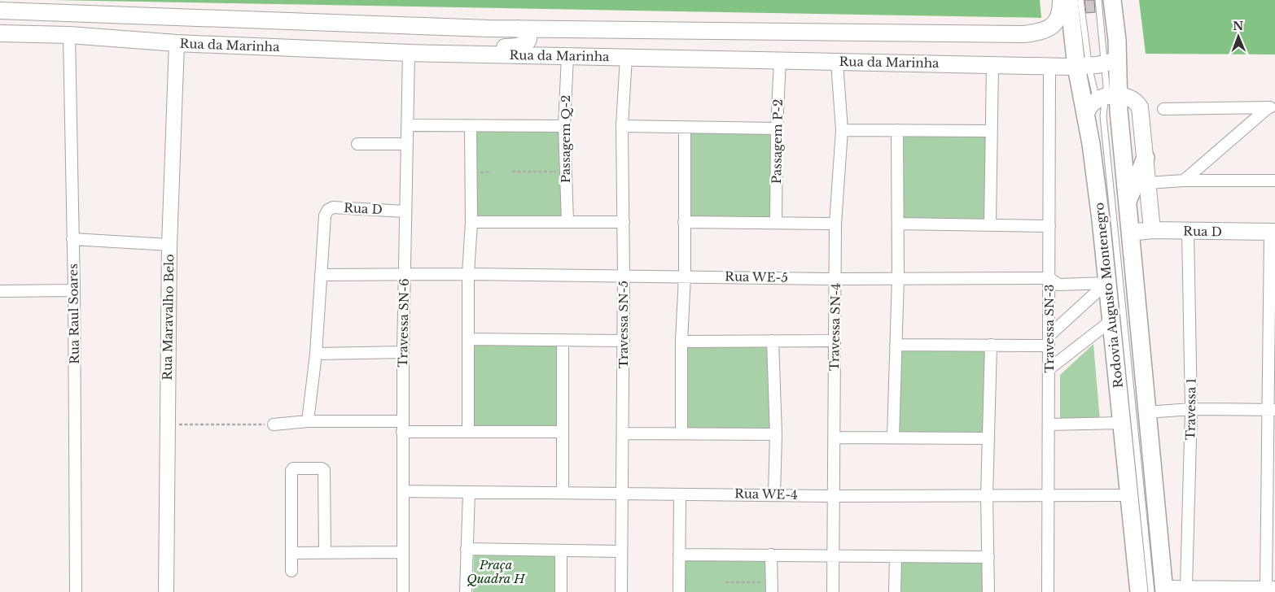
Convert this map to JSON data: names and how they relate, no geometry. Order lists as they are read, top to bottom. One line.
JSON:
{"streets":{"main road":["Rua da Marinha","Rua D","Rodovia Augusto Montenegro"],"street":["Passagem Q-2","Passagem P-2","Rua WE-5","Rua Raul Soares","Rua Maravalho Belo","Travessa SN-6","Travessa SN-5","Travessa SN-4","Travessa SN-3","Travessa 1","Rua WE-4"]},"crossings":[["Rua da Marinha","Passagem Q-2"],["Rua da Marinha","Passagem P-2"],["Rua da Marinha","Rodovia Augusto Montenegro"],["Rua da Marinha","Rua Raul Soares"],["Rua da Marinha","Rua Maravalho Belo"],["Rua da Marinha","Travessa SN-6"],["Rua da Marinha","Travessa SN-5"],["Rua da Marinha","Travessa SN-4"],["Rua da Marinha","Travessa SN-3"],["Rua D","Rua WE-5"],["Rua D","Travessa SN-6"],["Rua D","Travessa 1"],["Rua WE-5","Rodovia Augusto Montenegro"],["Rua WE-5","Travessa SN-6"],["Rua WE-5","Travessa SN-5"],["Rua WE-5","Travessa SN-4"],["Rua WE-5","Travessa SN-3"],["Rodovia Augusto Montenegro","Rua WE-4"],["Travessa SN-6","Rua WE-4"],["Travessa SN-5","Rua WE-4"],["Travessa SN-4","Rua WE-4"],["Travessa SN-3","Rua WE-4"]],"parks":["Praça Quadra H"],"north":"top"}
